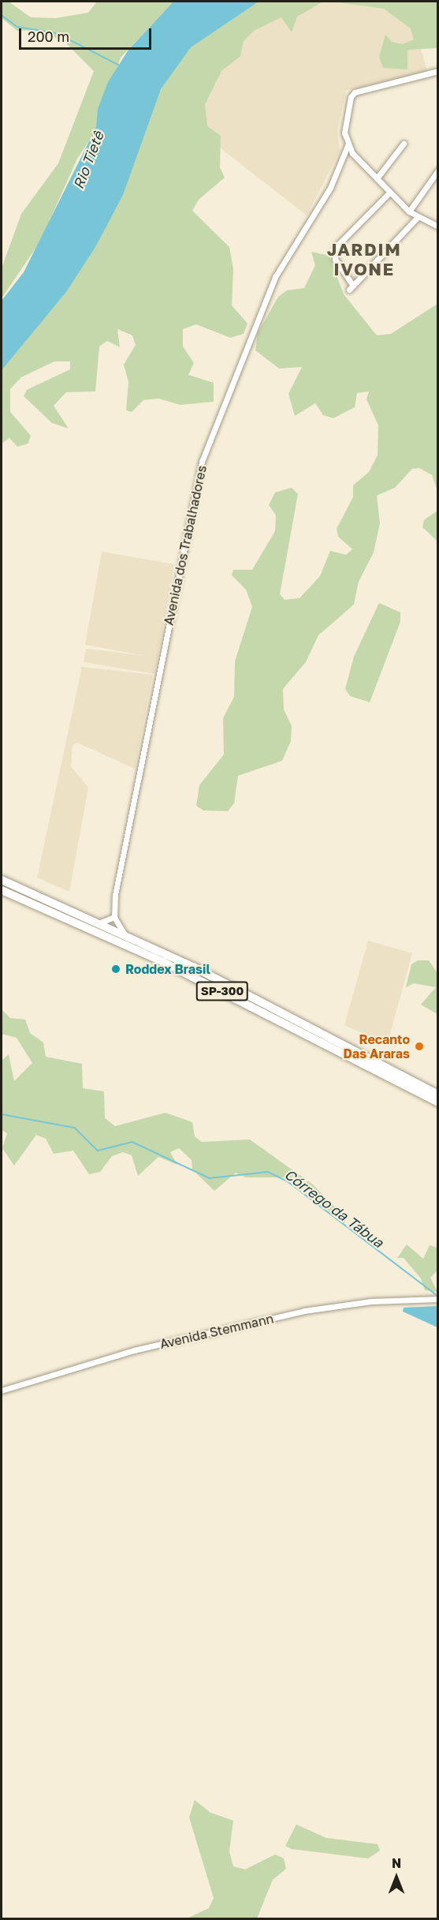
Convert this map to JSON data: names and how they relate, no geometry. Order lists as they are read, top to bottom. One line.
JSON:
{"streets":{"highway":["SP-300"],"street":["Avenida dos Trabalhadores","Avenida Stemmann"]},"districts":["JARDIM IVONE"],"water":["Rio Tietê","Córrego da Tábua"],"places":["Roddex Brasil","Recanto Das Araras"],"scale_bar":"200 m","north":"top"}
